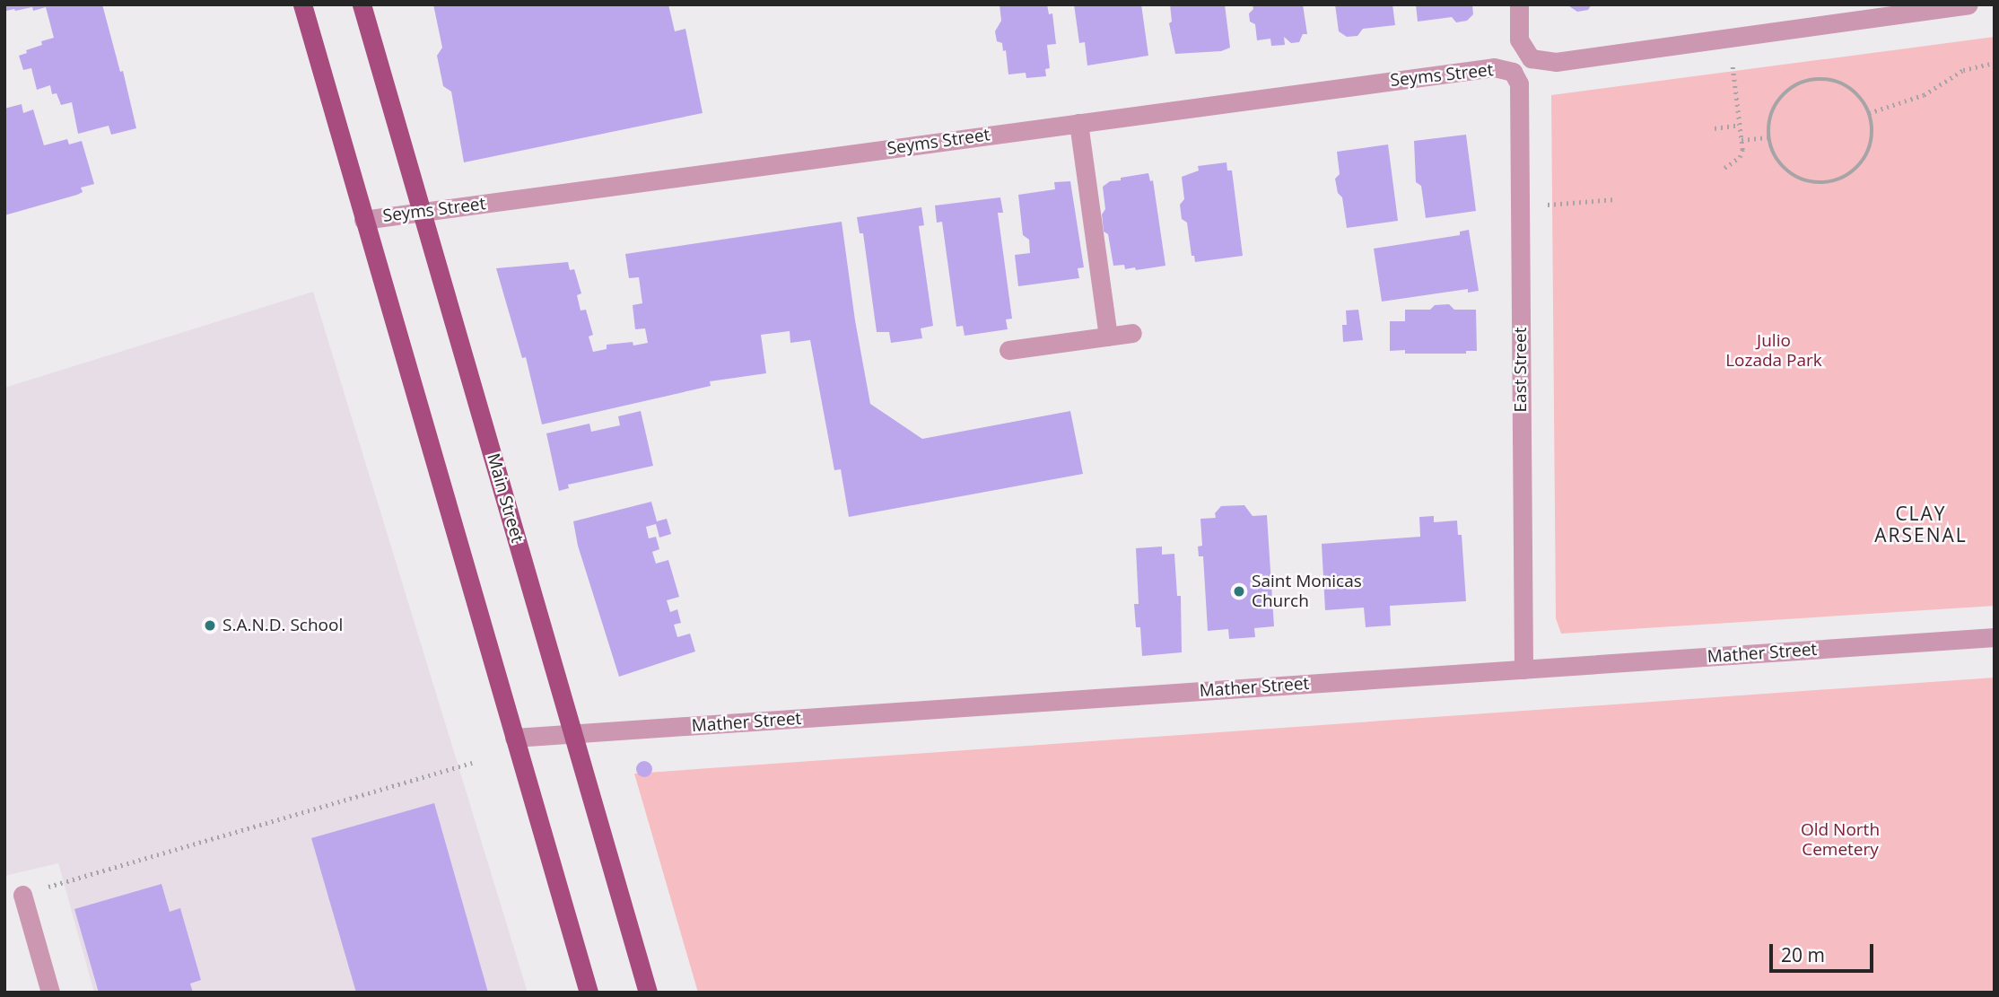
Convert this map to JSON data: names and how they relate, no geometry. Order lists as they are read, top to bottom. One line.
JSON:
{"streets":{"main road":["Main Street"],"street":["Seyms Street","East Street","Mather Street"]},"crossings":[["Seyms Street","East Street"],["Seyms Street","Main Street"],["East Street","Mather Street"],["Main Street","Mather Street"]],"districts":["CLAY ARSENAL"],"parks":["Julio Lozada Park","Old North Cemetery"],"places":["Saint Monicas Church","S.A.N.D. School"],"scale_bar":"20 m"}
